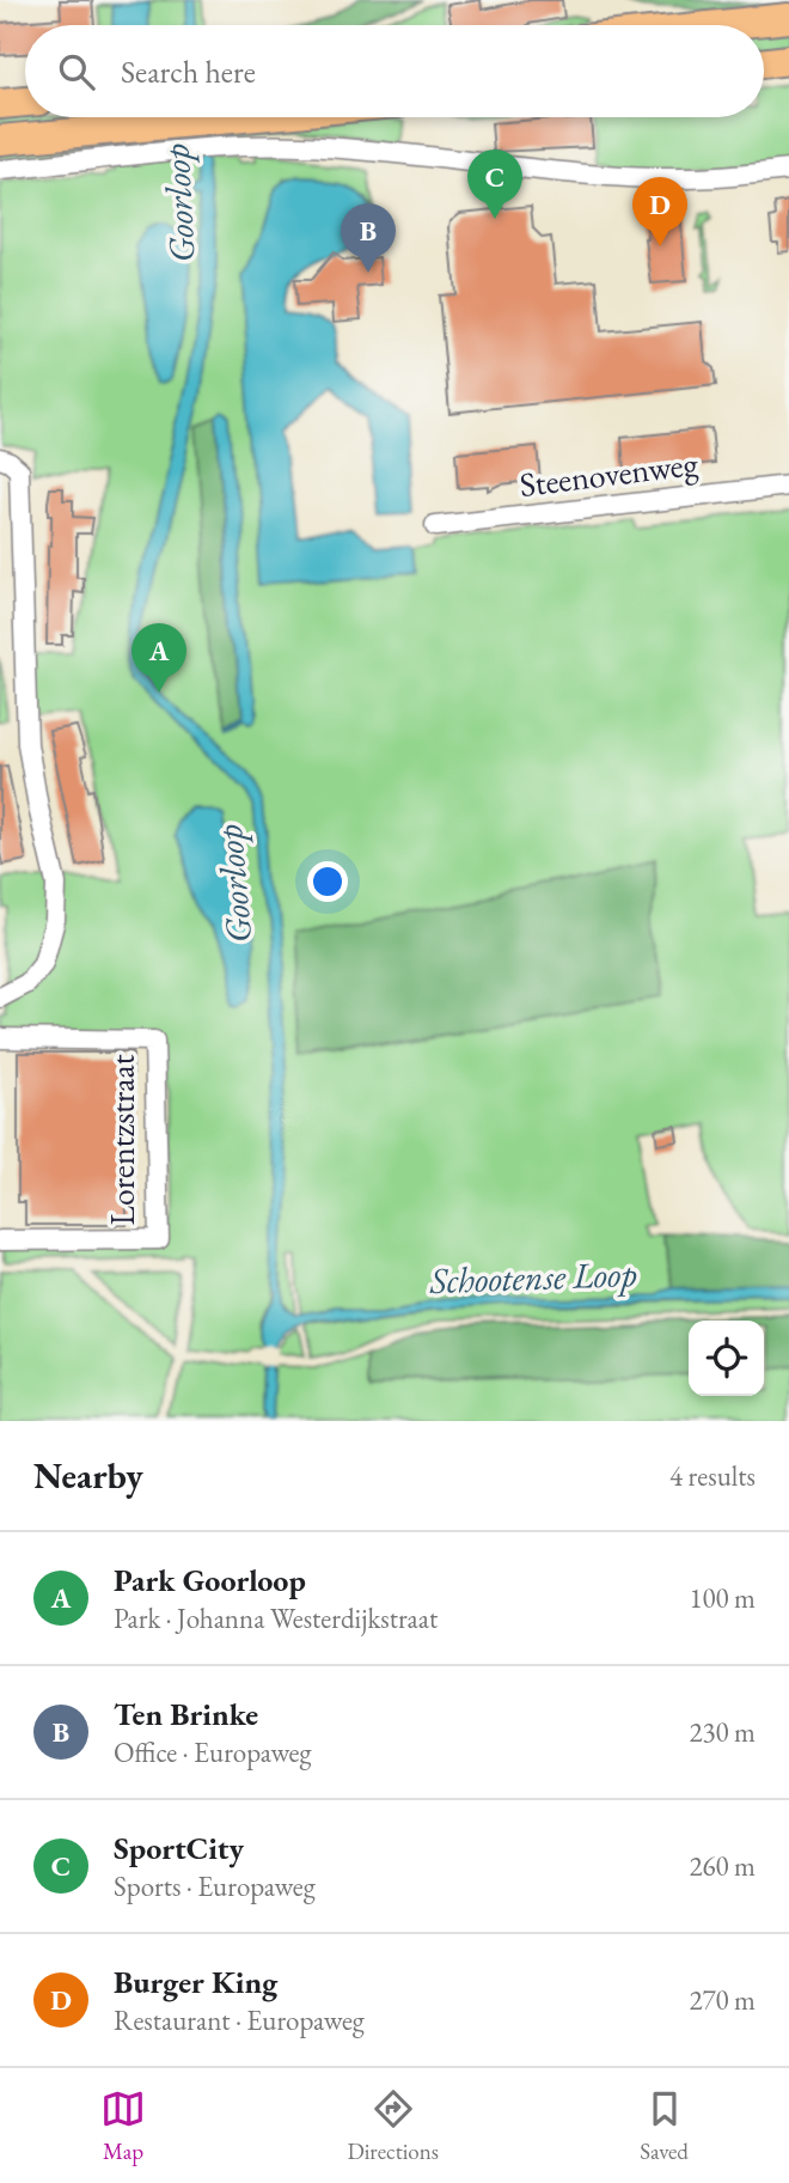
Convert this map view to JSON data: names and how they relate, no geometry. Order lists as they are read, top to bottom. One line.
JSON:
{"streets":{"street":["Steenovenweg","Lorentzstraat"]},"water":["Goorloop","Schootense Loop"],"page":{"search":"Search here","pins":["C","D","B","A"],"heading":["Nearby","4 results"],"list":[{"mark":"A","name":"Park Goorloop","note":"Park · Johanna Westerdijkstraat","value":"100 m"},{"mark":"B","name":"Ten Brinke","note":"Office · Europaweg","value":"230 m"},{"mark":"C","name":"SportCity","note":"Sports · Europaweg","value":"260 m"},{"mark":"D","name":"Burger King","note":"Restaurant · Europaweg","value":"270 m"}],"nav":["Map","Directions","Saved"]}}
